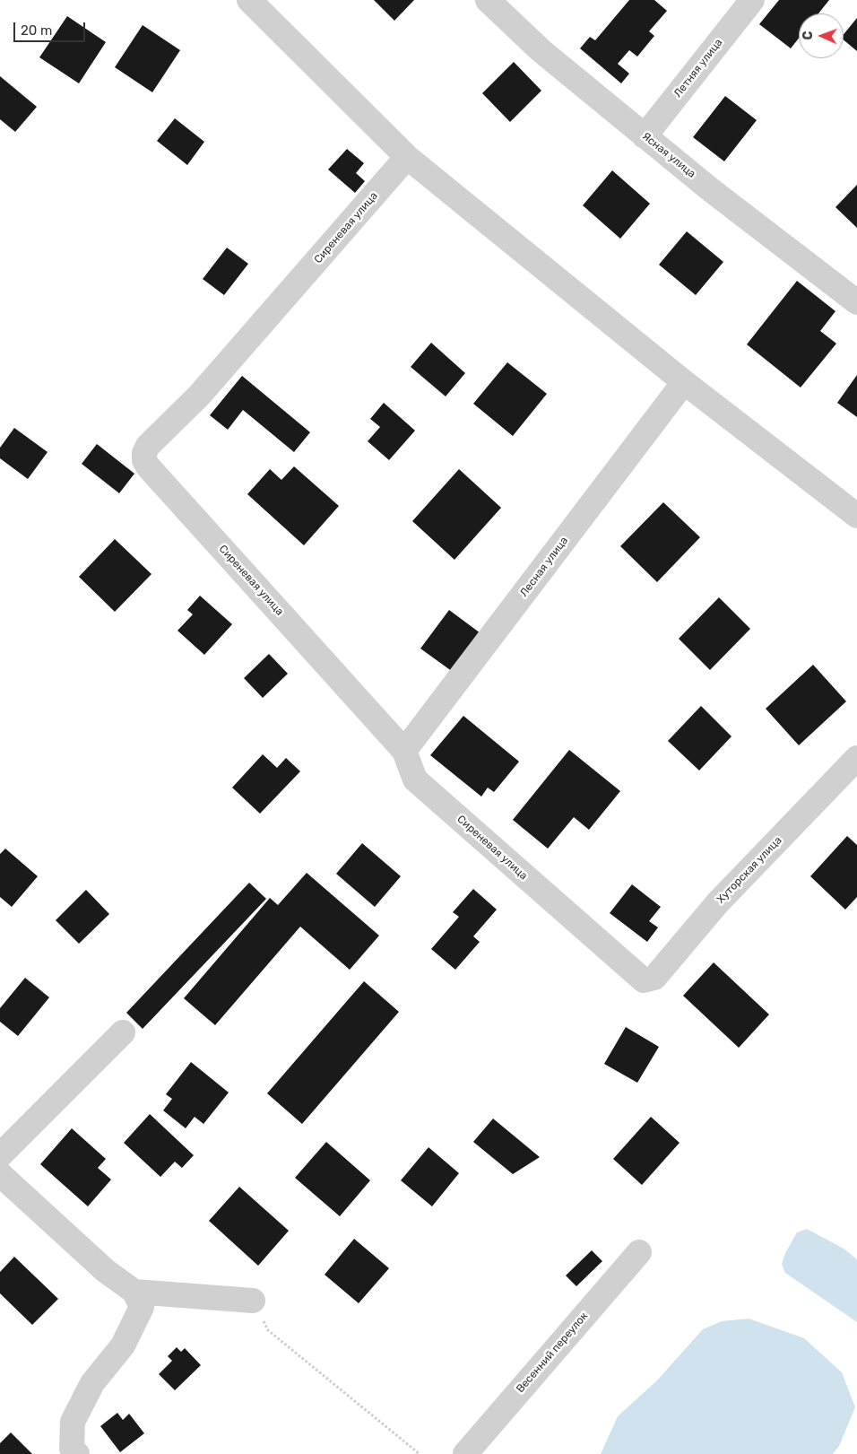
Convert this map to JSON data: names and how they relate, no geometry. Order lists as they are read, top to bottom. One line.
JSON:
{"streets":{"street":["Летняя улица","Ясная улица","Сиреневая улица","Лесная улица","Хуторская улица","Весенний переулок"]},"crossings":[["Летняя улица","Ясная улица"],["Сиреневая улица","Лесная улица"],["Сиреневая улица","Хуторская улица"]],"scale_bar":"20 m","north":"left"}
